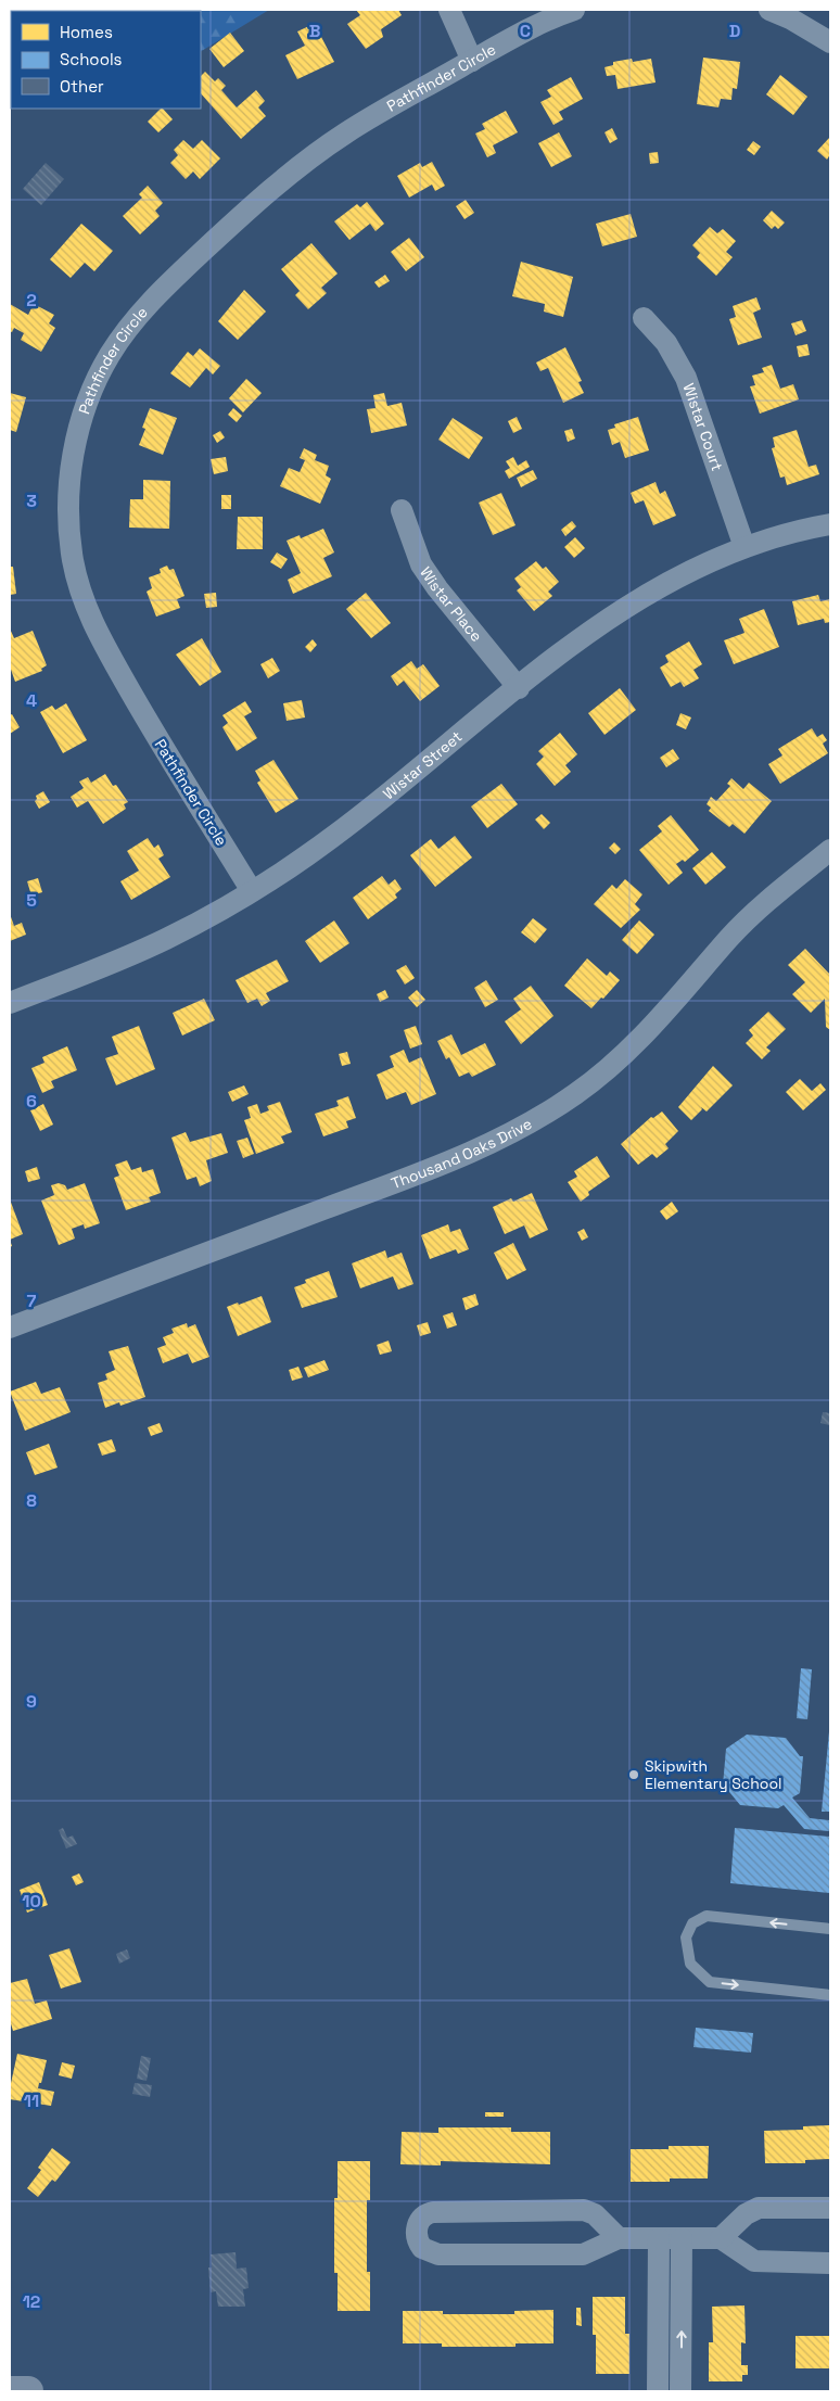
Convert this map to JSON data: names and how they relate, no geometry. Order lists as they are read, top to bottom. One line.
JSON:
{"streets":{"street":["Pathfinder Circle","Wistar Court","Wistar Place","Wistar Street","Thousand Oaks Drive"]},"crossings":[["Pathfinder Circle","Wistar Street"],["Wistar Court","Wistar Street"],["Wistar Place","Wistar Street"]],"places":["Skipwith Elementary School"],"legend":["Homes","Schools","Other"],"grid":{"columns":["B","C","D"],"rows":["2","3","4","5","6","7","8","9","10","11","12"]}}
